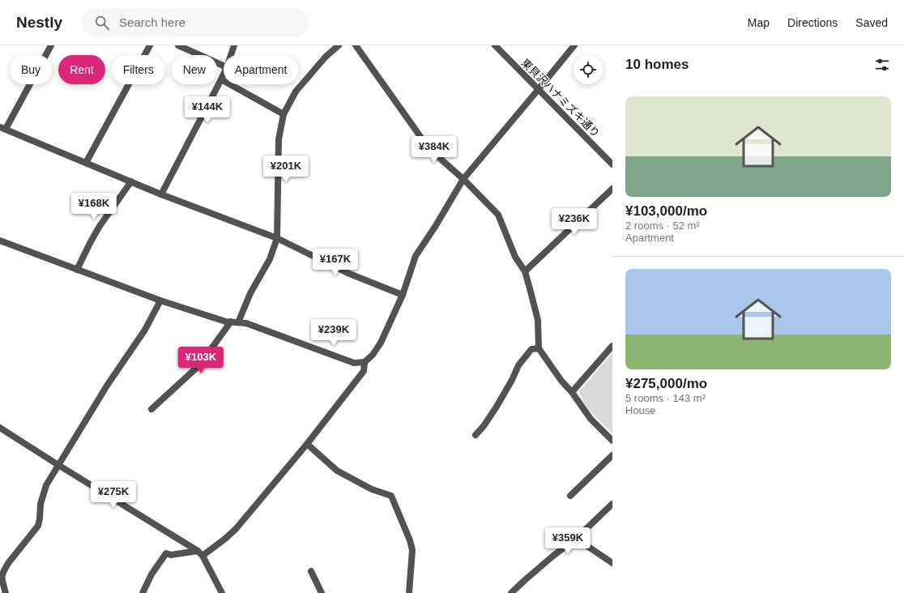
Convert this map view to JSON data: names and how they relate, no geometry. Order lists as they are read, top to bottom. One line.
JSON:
{"streets":{"street":["東貝沢ハナミズキ通り"]},"page":{"header":"Nestly","search":"Search here","nav":["Map","Directions","Saved"],"heading":"10 homes","chip":["Buy","Rent","Filters","New","Apartment"],"list":[{"name":"¥103,000/mo","note":"2 rooms · 52 m² · Apartment"},{"name":"¥275,000/mo","note":"5 rooms · 143 m² · House"}],"price":["¥144K","¥384K","¥201K","¥168K","¥236K","¥167K","¥239K","¥103K","¥275K","¥359K"]}}
